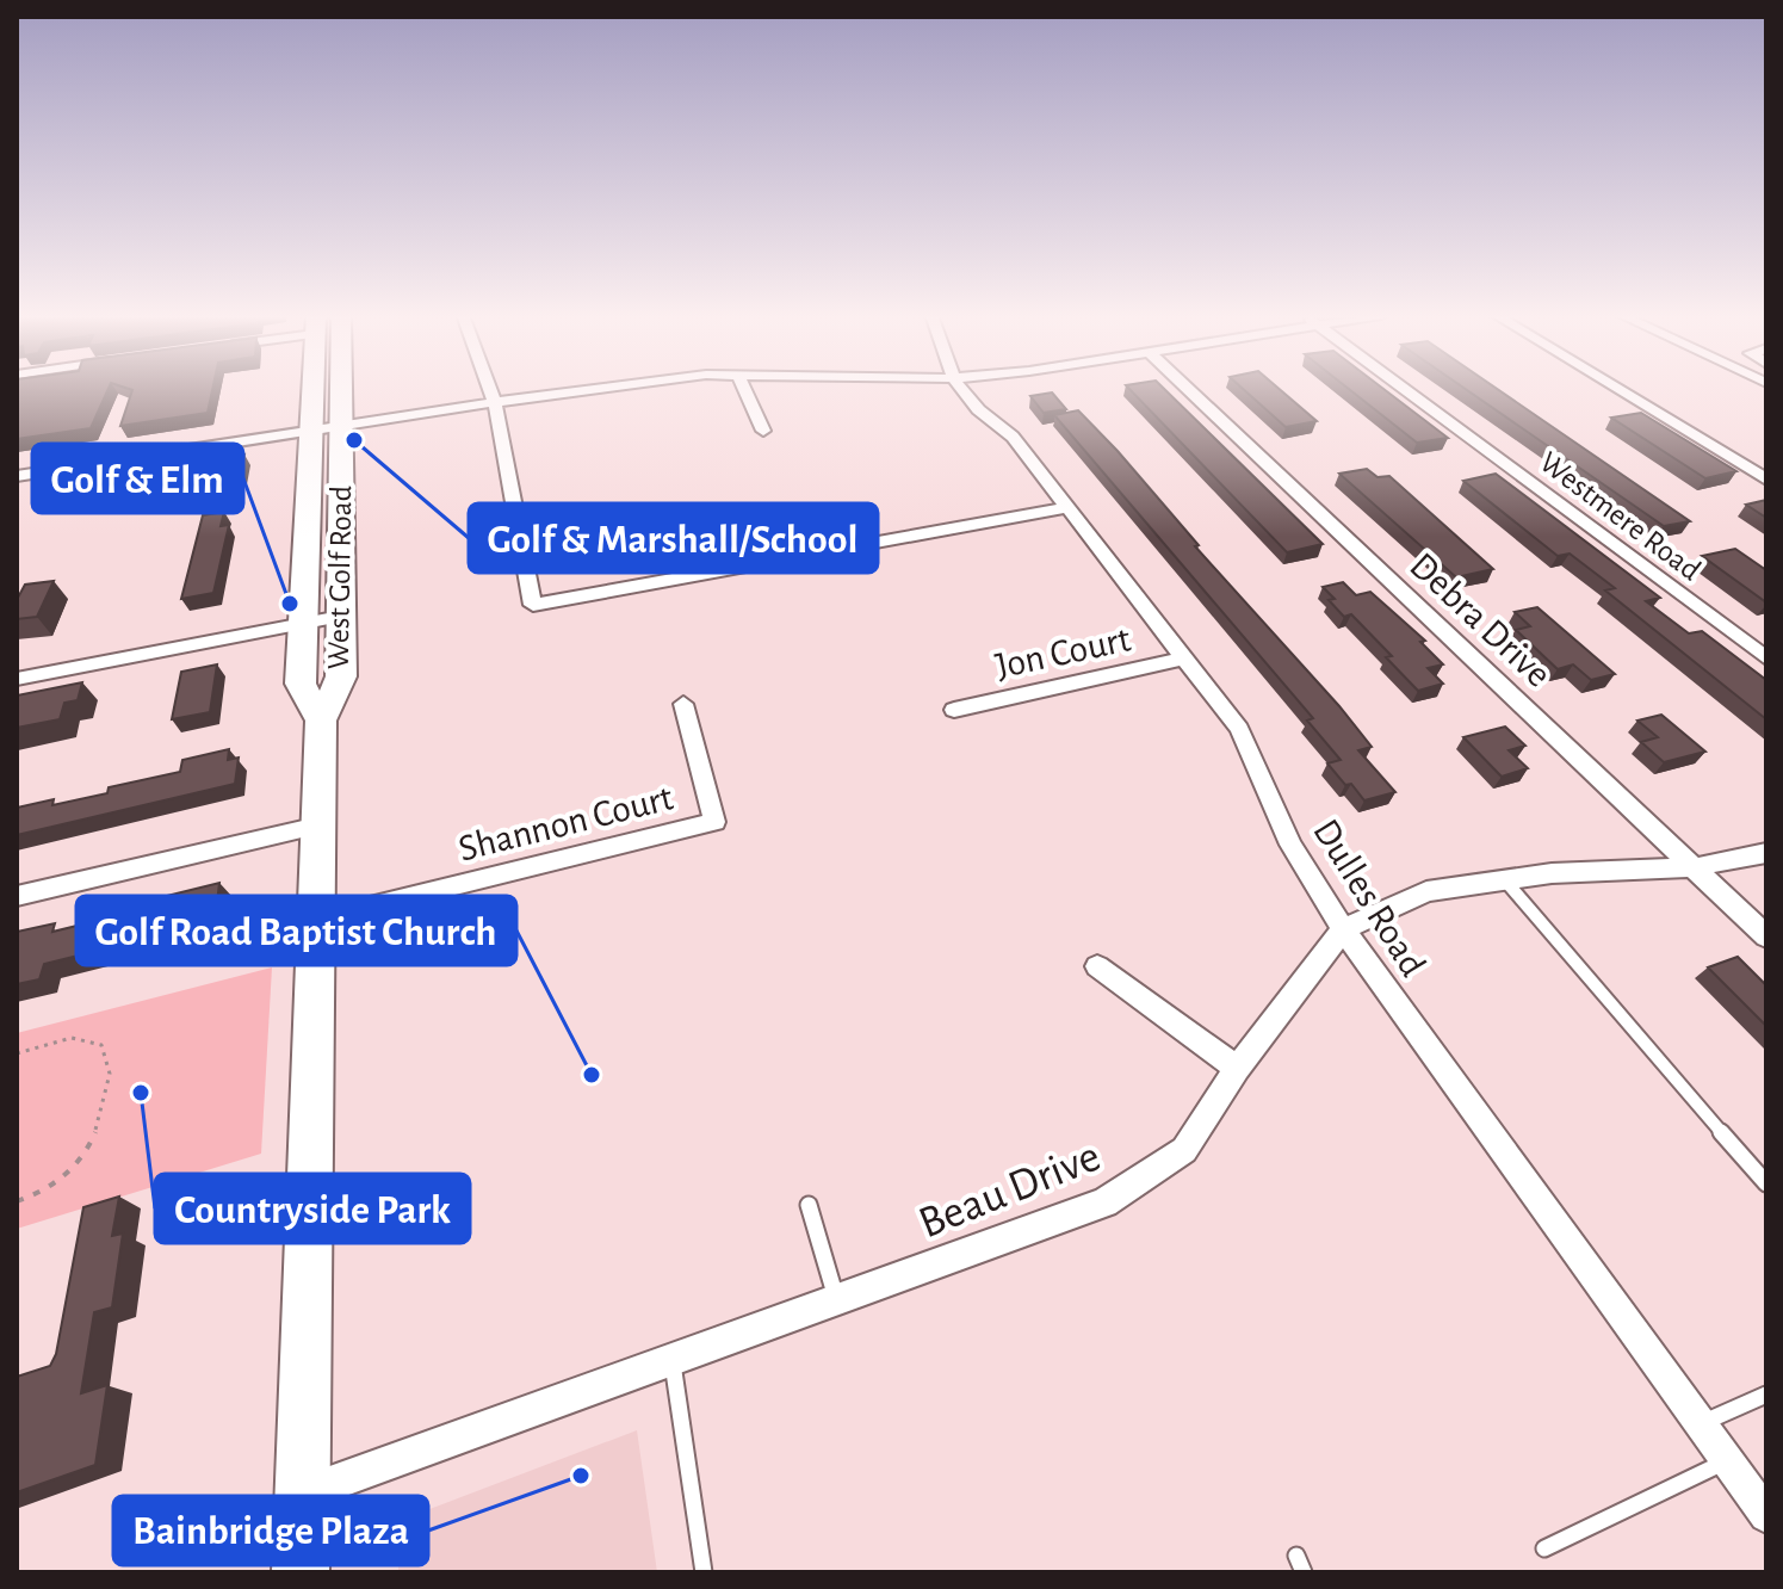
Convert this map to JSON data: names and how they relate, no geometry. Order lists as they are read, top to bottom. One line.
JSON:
{"streets":{"main road":["West Golf Road"],"street":["Westmere Road","Debra Drive","Jon Court","Shannon Court","Dulles Road","Beau Drive"]},"crossings":[["West Golf Road","Shannon Court"],["West Golf Road","Beau Drive"],["Debra Drive","Beau Drive"],["Jon Court","Dulles Road"],["Dulles Road","Beau Drive"]],"places":["Golf & Marshall/School","Golf & Elm","Golf Road Baptist Church","Countryside Park","Bainbridge Plaza"]}
